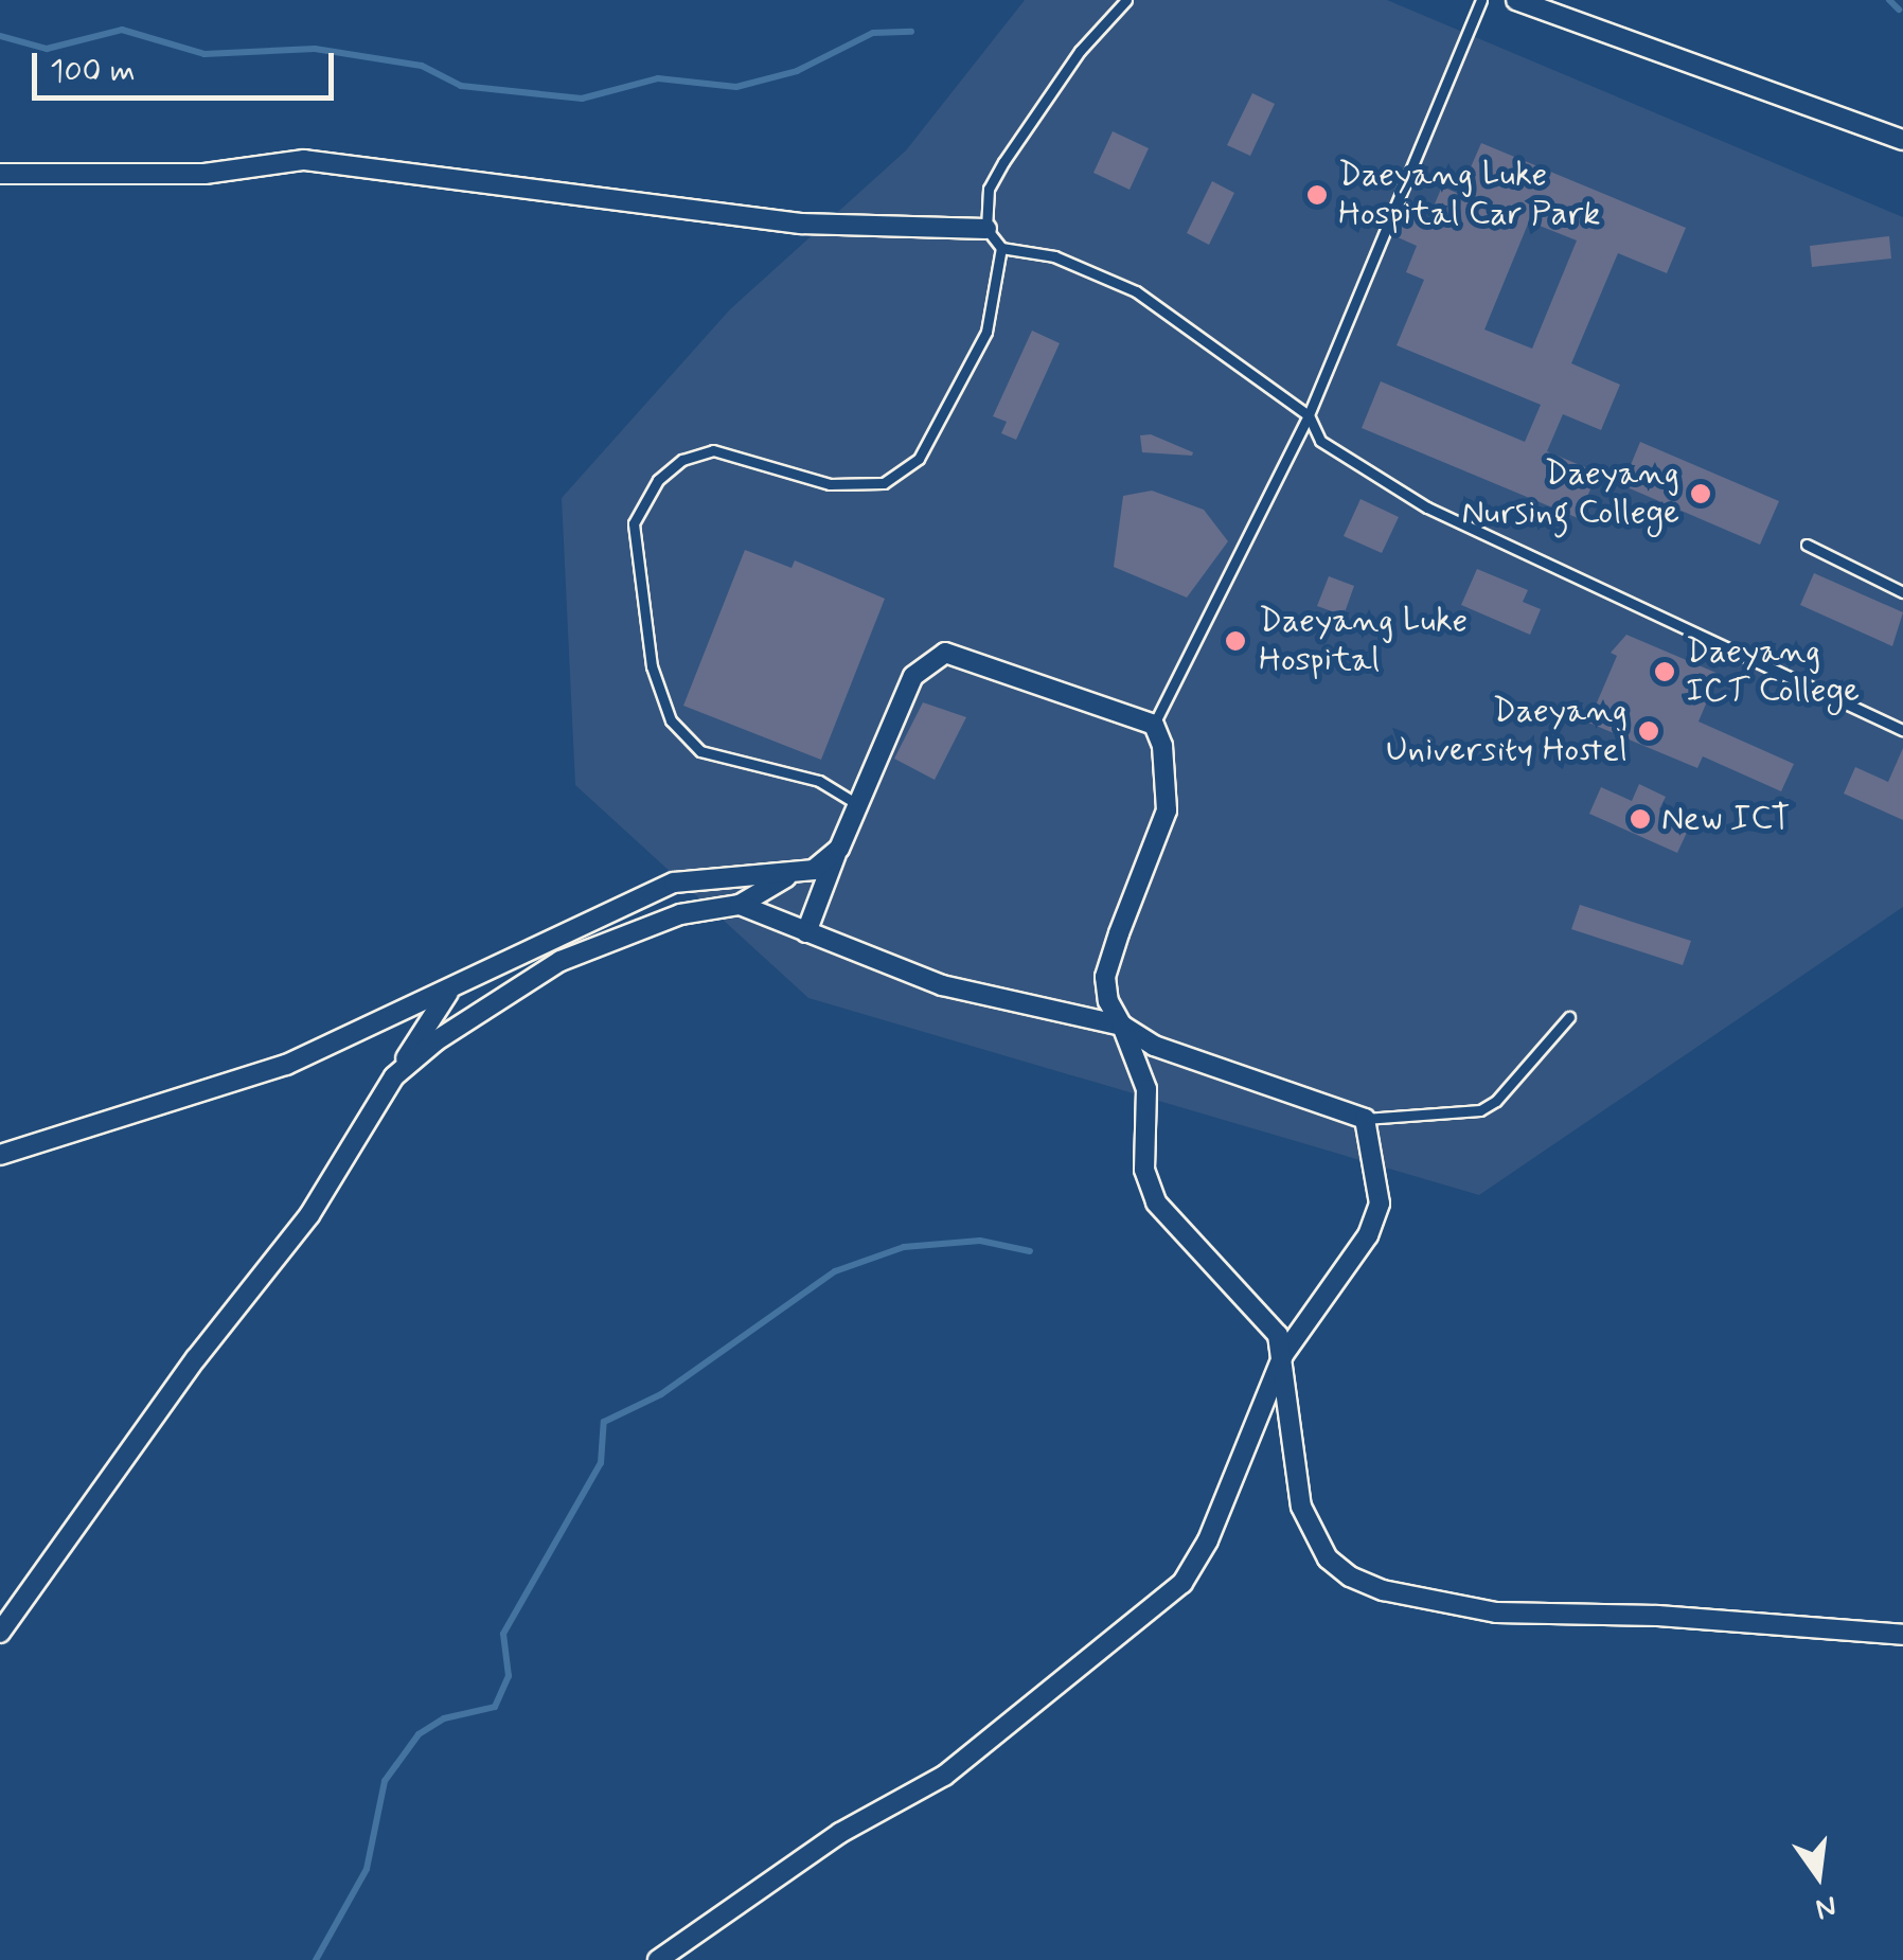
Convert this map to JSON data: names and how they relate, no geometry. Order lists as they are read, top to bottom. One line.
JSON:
{"places":["Daeyang Luke Hospital Car Park","Daeyang Nursing College","Daeyang Luke Hospital","Daeyang ICT College","Daeyang University Hostel","New ICT"],"scale_bar":"100 m","north":"bottom"}
